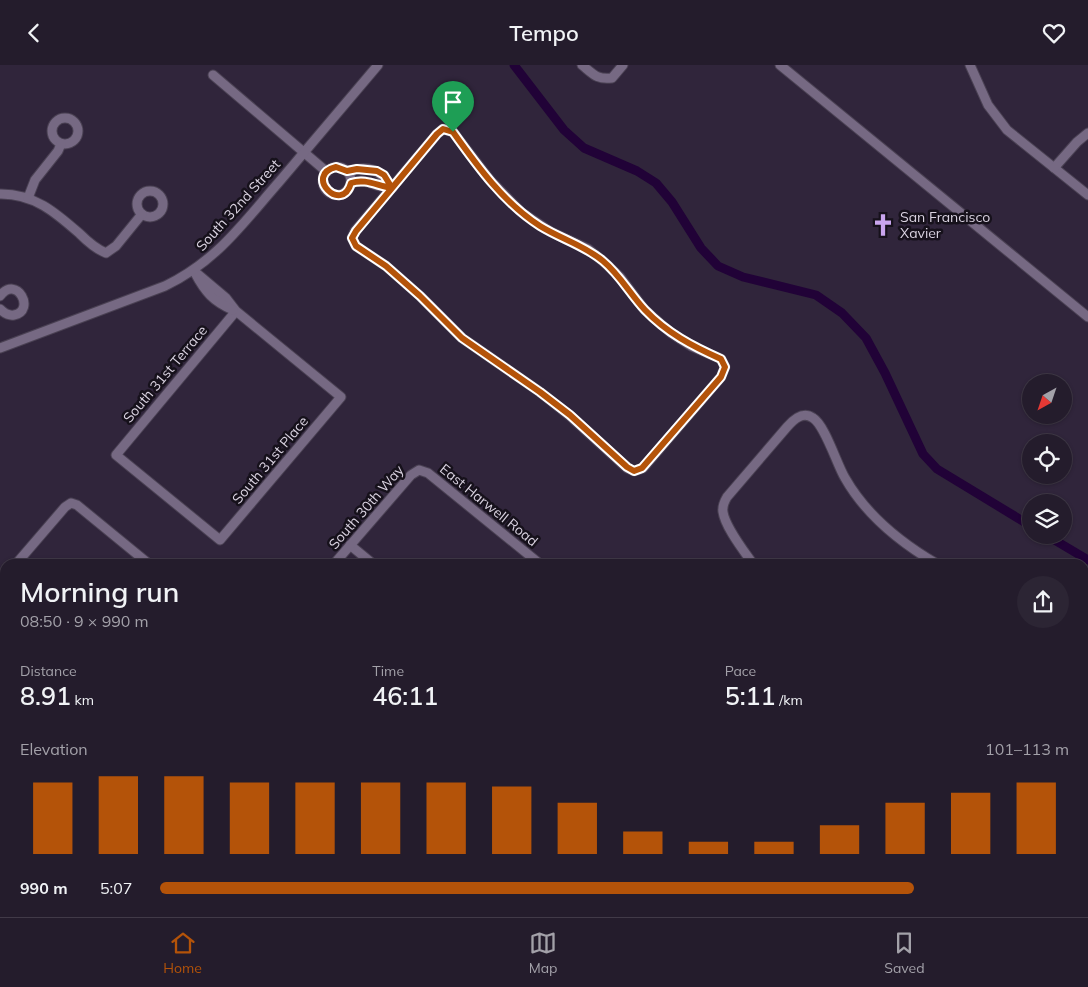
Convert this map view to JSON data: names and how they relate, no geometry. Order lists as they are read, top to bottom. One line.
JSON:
{"streets":{"street":["South 32nd Street","South 31st Terrace","South 31st Place","East Harwell Road","South 30th Way"]},"crossings":[["South 31st Terrace","South 31st Place"],["East Harwell Road","South 30th Way"]],"places":{"church":["San Francisco Xavier"]},"north":"bottom left","page":{"header":"Tempo","heading":["Morning run","08:50 · 9 × 990 m"],"stats":[["Distance","8.91 km"],["Time","46:11"],["Pace","5:11 /km"]],"chart":["Elevation","101–113 m"],"list":[{"name":"990 m","note":"5:07"}],"tabs":["Home","Map","Saved"]}}
